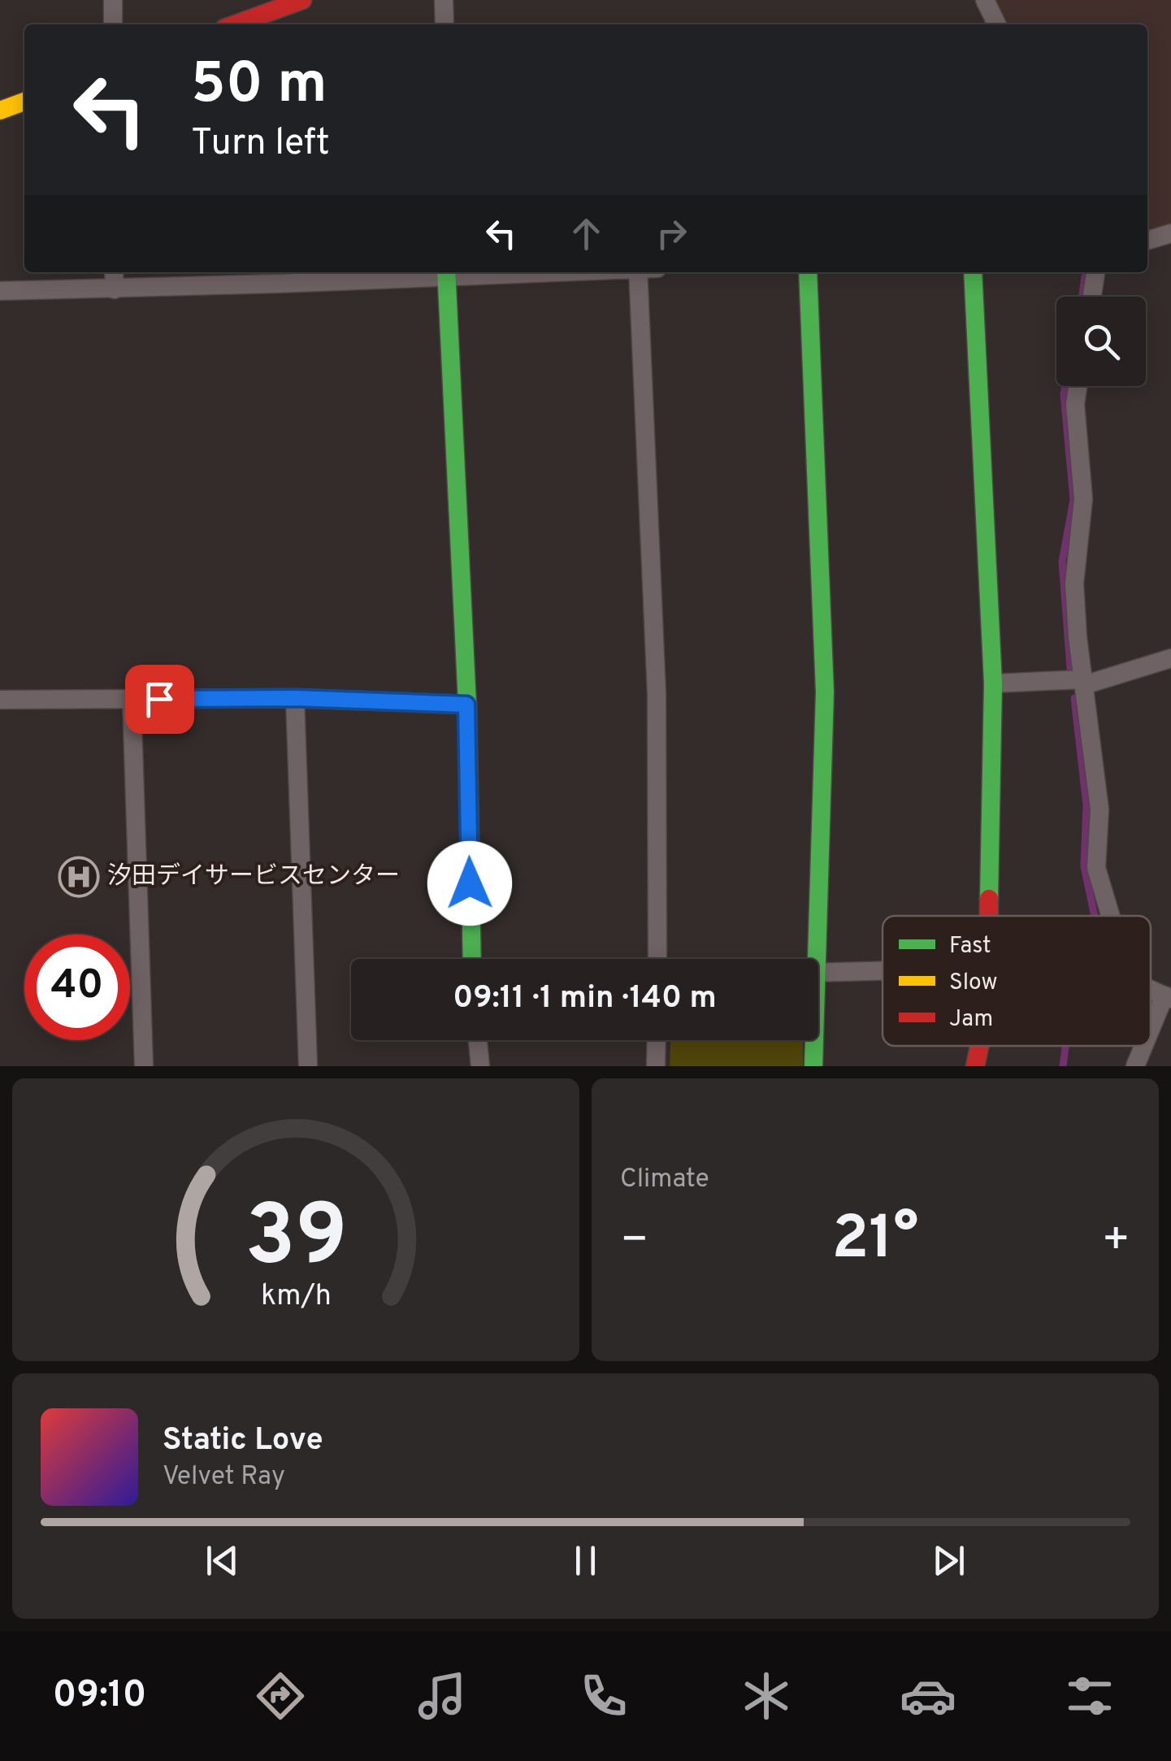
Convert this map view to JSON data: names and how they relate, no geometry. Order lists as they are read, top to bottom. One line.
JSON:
{"places":{"hospital":["汐田デイサービスセンター"]},"legend":["Fast","Slow","Jam"],"page":{"turn":["50 m","Turn left"],"limit":"40","trip":"09:11 · 1 min · 140 m","tile":"Climate","heat":["−","21°","+"],"song":["Static Love","Velvet Ray"],"tabs":"09:10","gauge":["39","km/h"]}}
